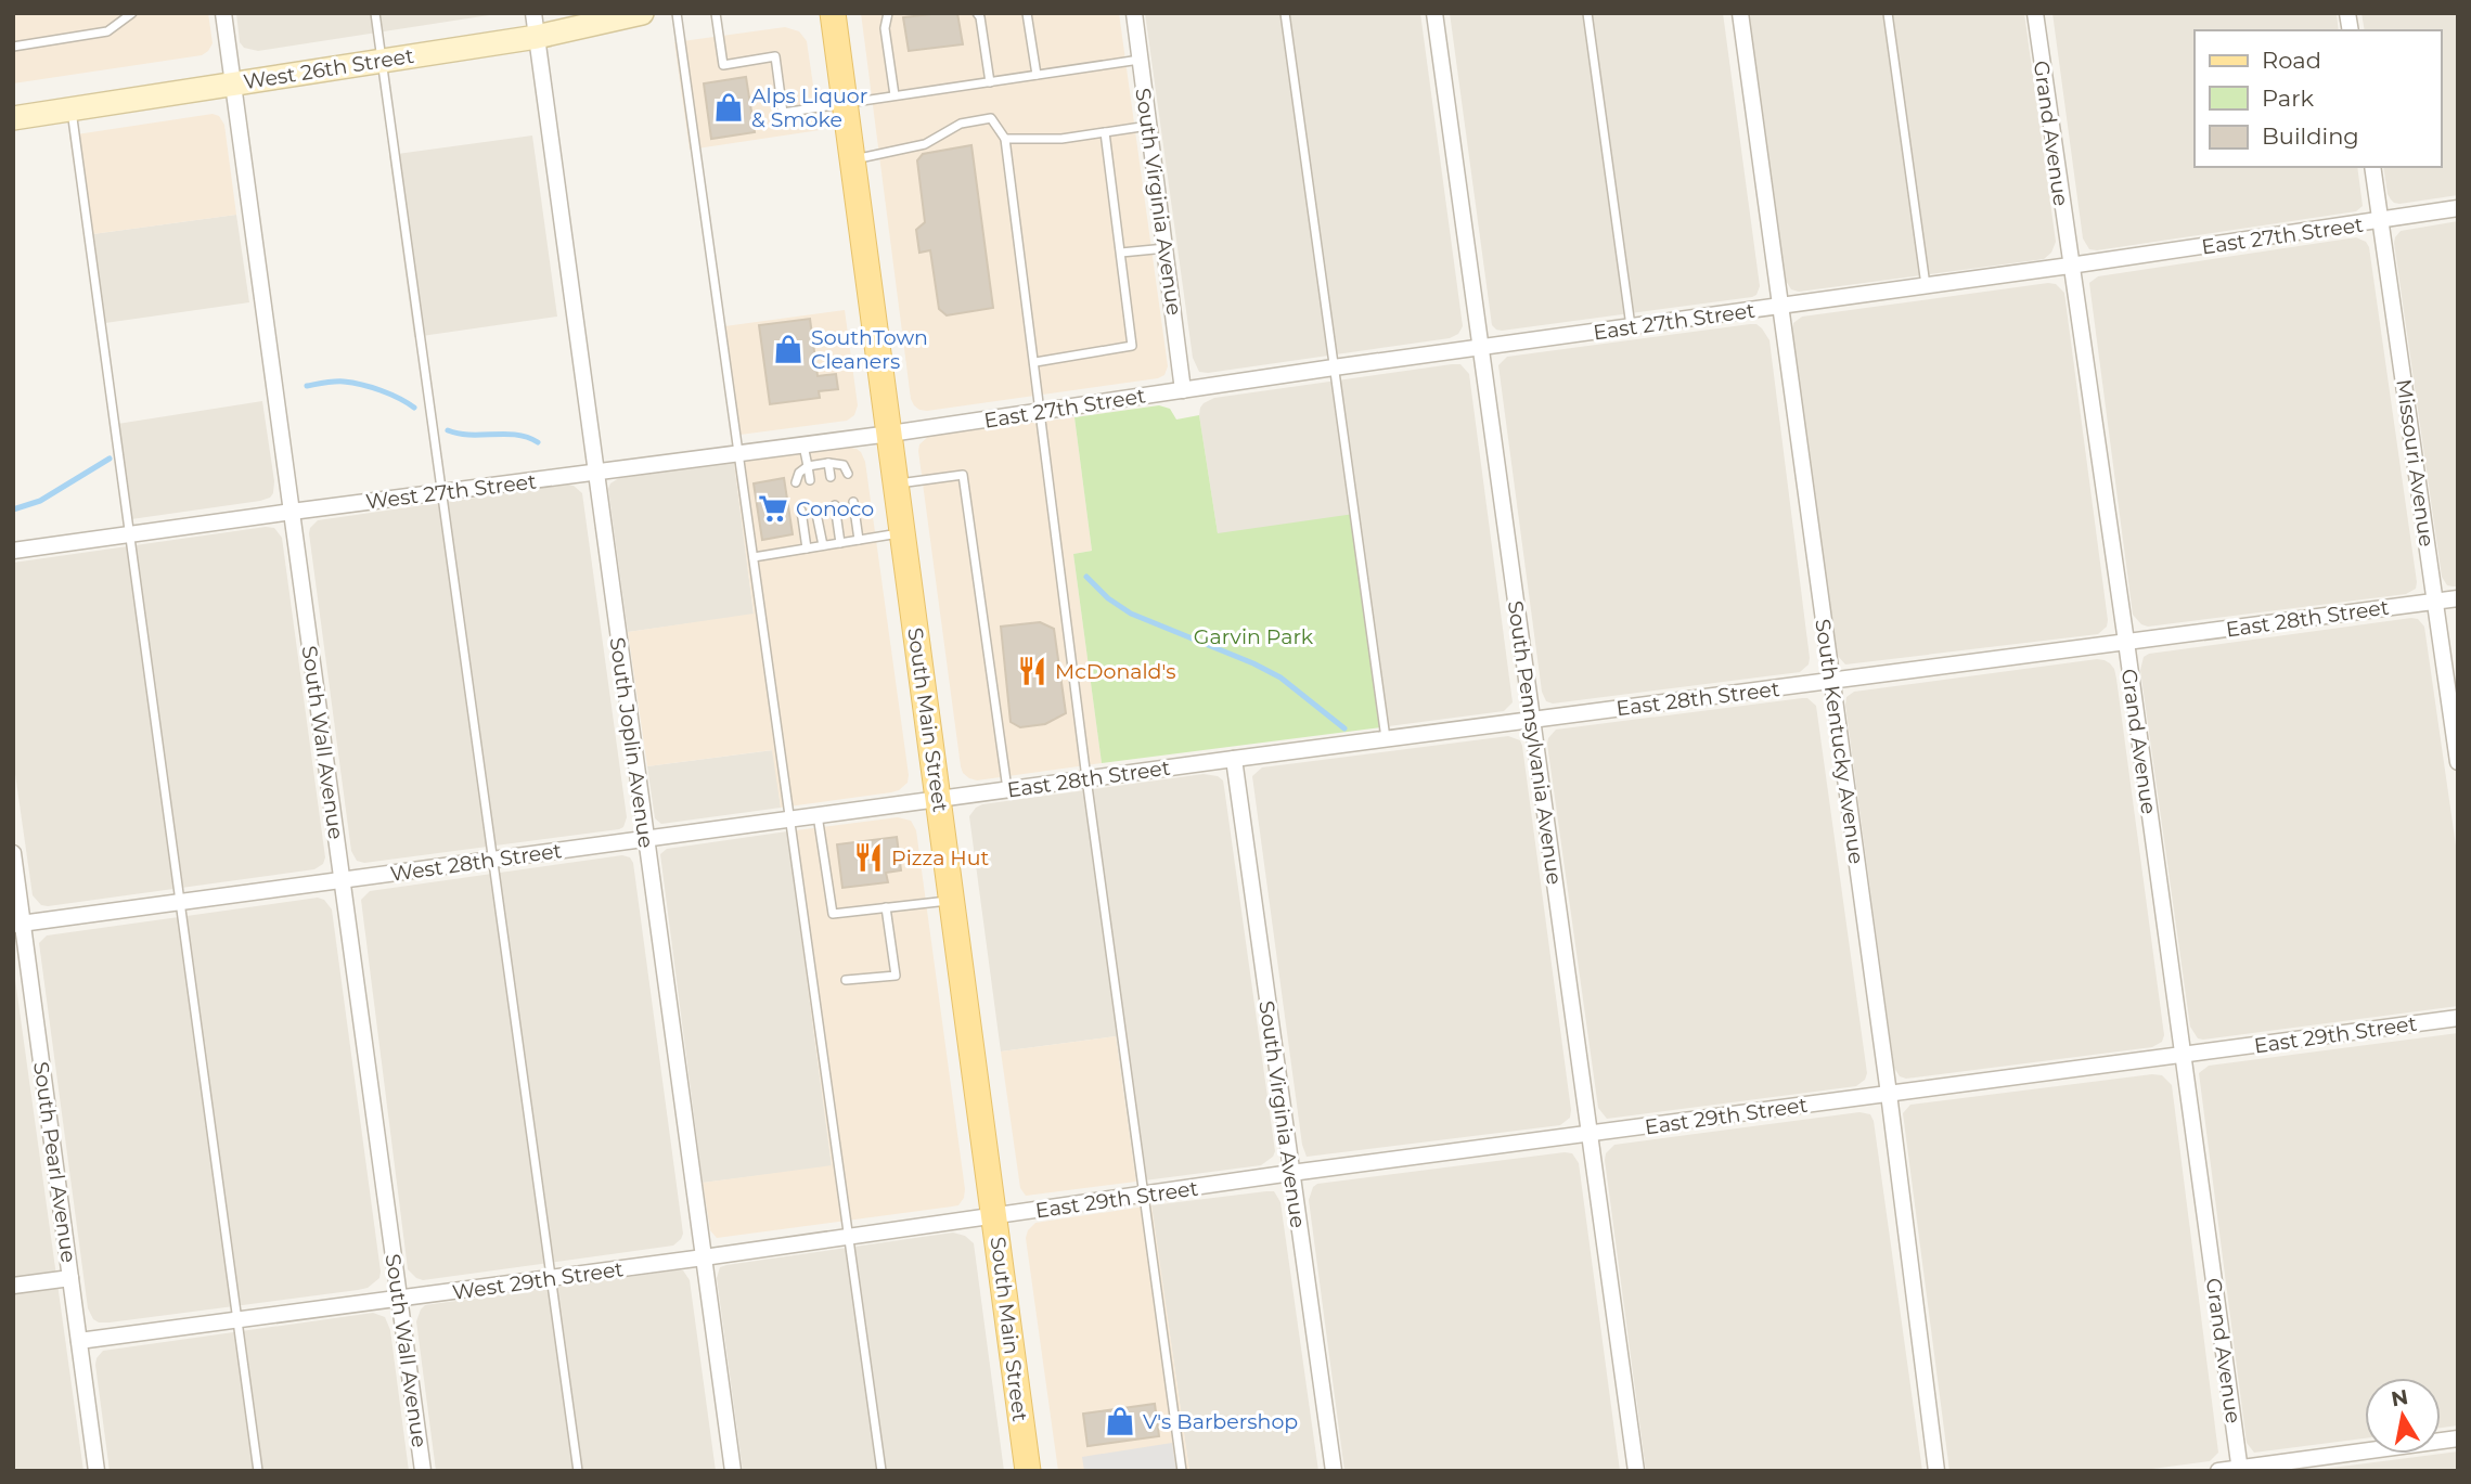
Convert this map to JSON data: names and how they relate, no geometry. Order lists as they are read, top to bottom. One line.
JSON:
{"streets":{"main road":["West 26th Street","South Main Street"],"street":["Grand Avenue","South Virginia Avenue","East 27th Street","Missouri Avenue","West 27th Street","East 28th Street","South Kentucky Avenue","South Wall Avenue","South Joplin Avenue","South Pennsylvania Avenue","West 28th Street","East 29th Street","South Pearl Avenue","West 29th Street"]},"crossings":[["West 26th Street","South Wall Avenue"],["West 26th Street","South Joplin Avenue"],["Grand Avenue","East 27th Street"],["Grand Avenue","East 28th Street"],["Grand Avenue","East 29th Street"],["South Virginia Avenue","East 27th Street"],["South Virginia Avenue","East 28th Street"],["South Virginia Avenue","East 29th Street"],["East 27th Street","Missouri Avenue"],["East 27th Street","West 27th Street"],["East 27th Street","South Main Street"],["East 27th Street","South Kentucky Avenue"],["East 27th Street","South Pennsylvania Avenue"],["Missouri Avenue","East 28th Street"],["West 27th Street","South Main Street"],["West 27th Street","South Wall Avenue"],["West 27th Street","South Joplin Avenue"],["East 28th Street","South Main Street"],["East 28th Street","South Kentucky Avenue"],["East 28th Street","South Pennsylvania Avenue"],["East 28th Street","West 28th Street"],["South Main Street","West 28th Street"],["South Main Street","East 29th Street"],["South Main Street","West 29th Street"],["South Kentucky Avenue","East 29th Street"],["South Wall Avenue","West 28th Street"],["South Wall Avenue","West 29th Street"],["South Joplin Avenue","West 28th Street"],["South Joplin Avenue","West 29th Street"],["South Pennsylvania Avenue","East 29th Street"],["West 28th Street","South Pearl Avenue"],["East 29th Street","West 29th Street"],["South Pearl Avenue","West 29th Street"]],"parks":["Garvin Park"],"places":{"shop":["Alps Liquor & Smoke","SouthTown Cleaners","V's Barbershop"],"supermarket":["Conoco"],"restaurant":["McDonald's","Pizza Hut"]},"legend":["Road","Park","Building"],"north":"top"}
